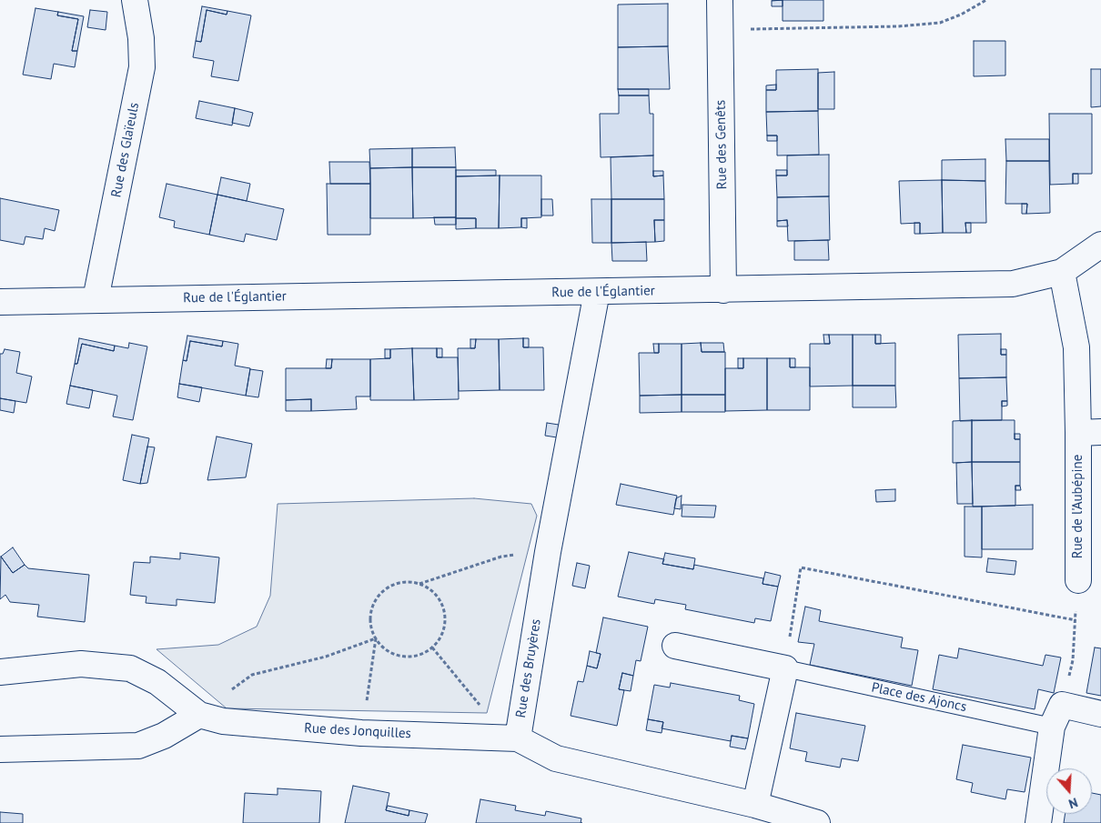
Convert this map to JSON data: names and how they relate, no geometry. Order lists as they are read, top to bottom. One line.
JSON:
{"streets":{"street":["Rue des Genêts","Rue des Glaïeuls","Rue de l'Églantier","Rue de l'Aubépine","Rue des Bruyères","Rue des Jonquilles"],"lane":["Place des Ajoncs"]},"crossings":[["Rue des Genêts","Rue de l'Églantier"],["Rue des Glaïeuls","Rue de l'Églantier"],["Rue de l'Églantier","Rue de l'Aubépine"],["Rue de l'Églantier","Rue des Bruyères"],["Rue des Bruyères","Rue des Jonquilles"]],"north":"bottom"}
